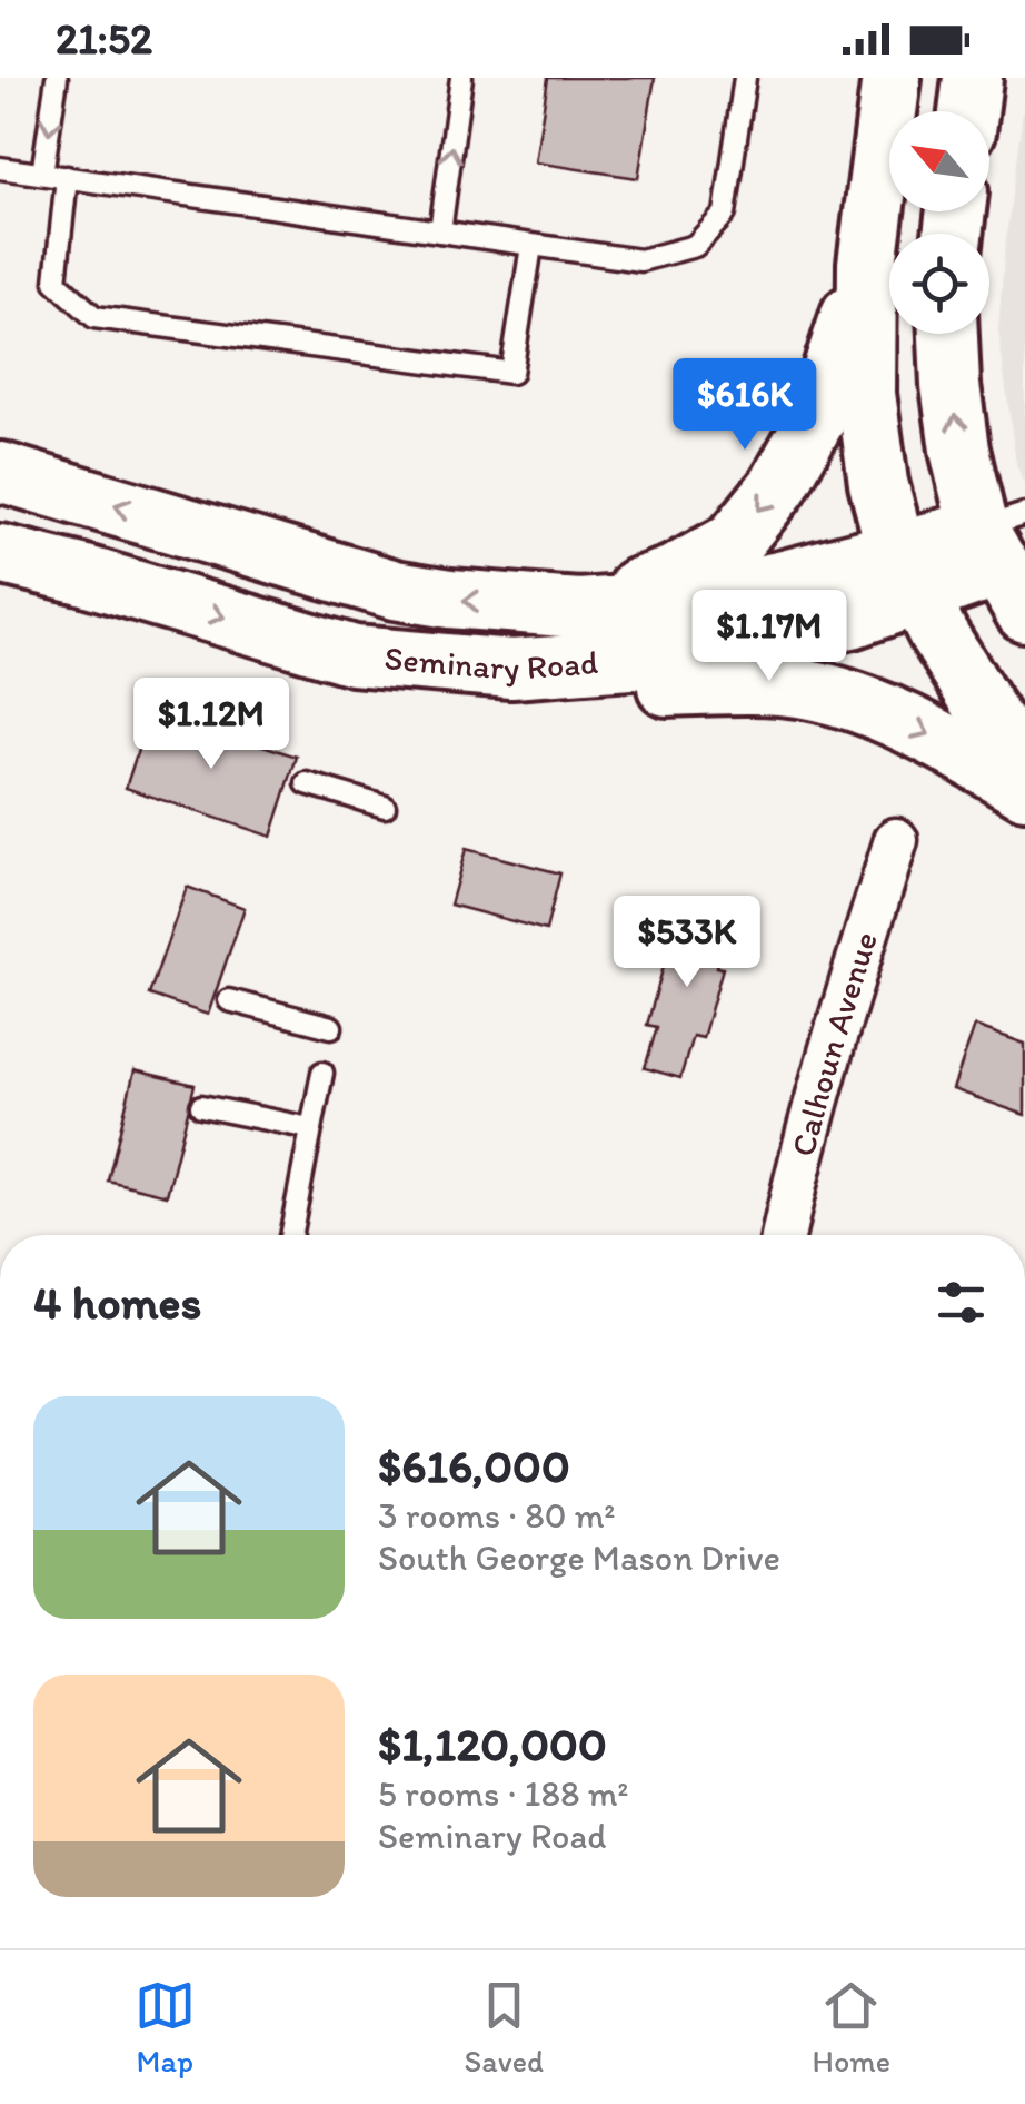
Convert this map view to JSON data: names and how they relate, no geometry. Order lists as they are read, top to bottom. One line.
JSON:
{"streets":{"main road":["Seminary Road"],"street":["Calhoun Avenue"]},"north":"top left","page":{"status":"21:52","price":["$616K","$1.17M","$1.12M","$533K"],"heading":"4 homes","list":[{"name":"$616,000","note":"3 rooms · 80 m² · South George Mason Drive"},{"name":"$1,120,000","note":"5 rooms · 188 m² · Seminary Road"}],"tabs":["Map","Saved","Home"]}}
